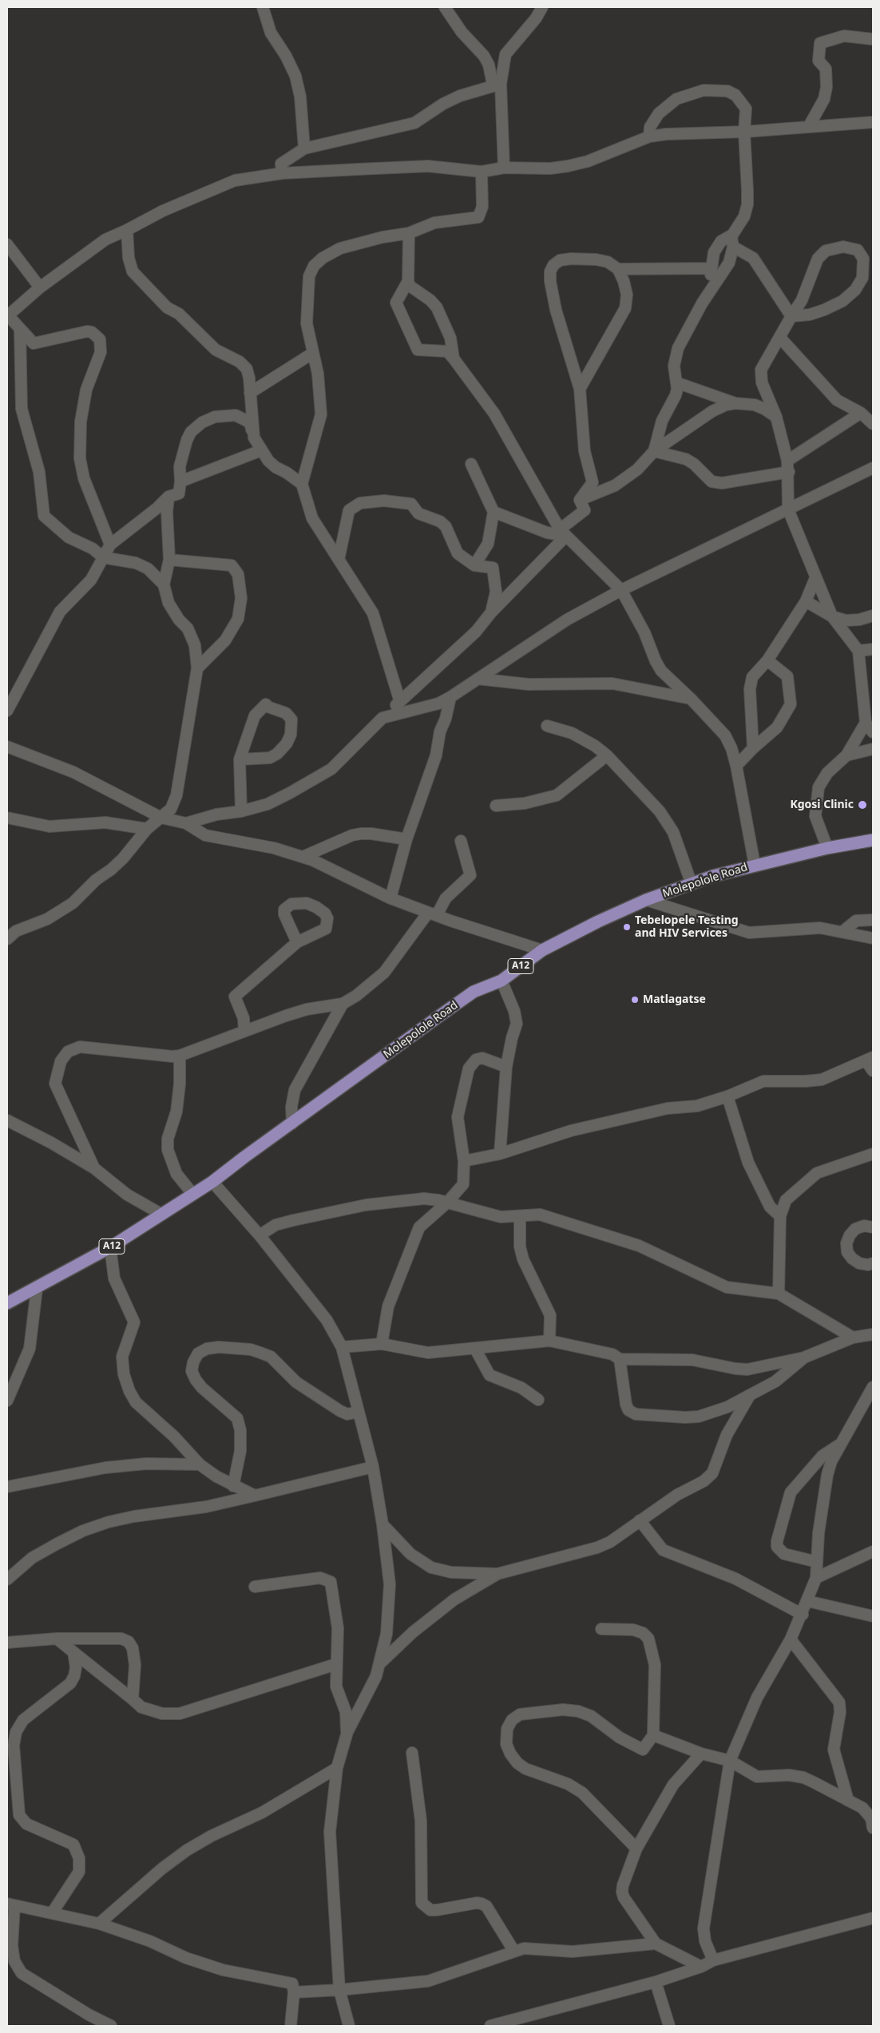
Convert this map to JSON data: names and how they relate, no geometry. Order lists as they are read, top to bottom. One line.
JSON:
{"streets":{"main road":["Molepolole Road","A12"]},"places":["Kgosi Clinic","Tebelopele Testing and HIV Services","Matlagatse"]}
